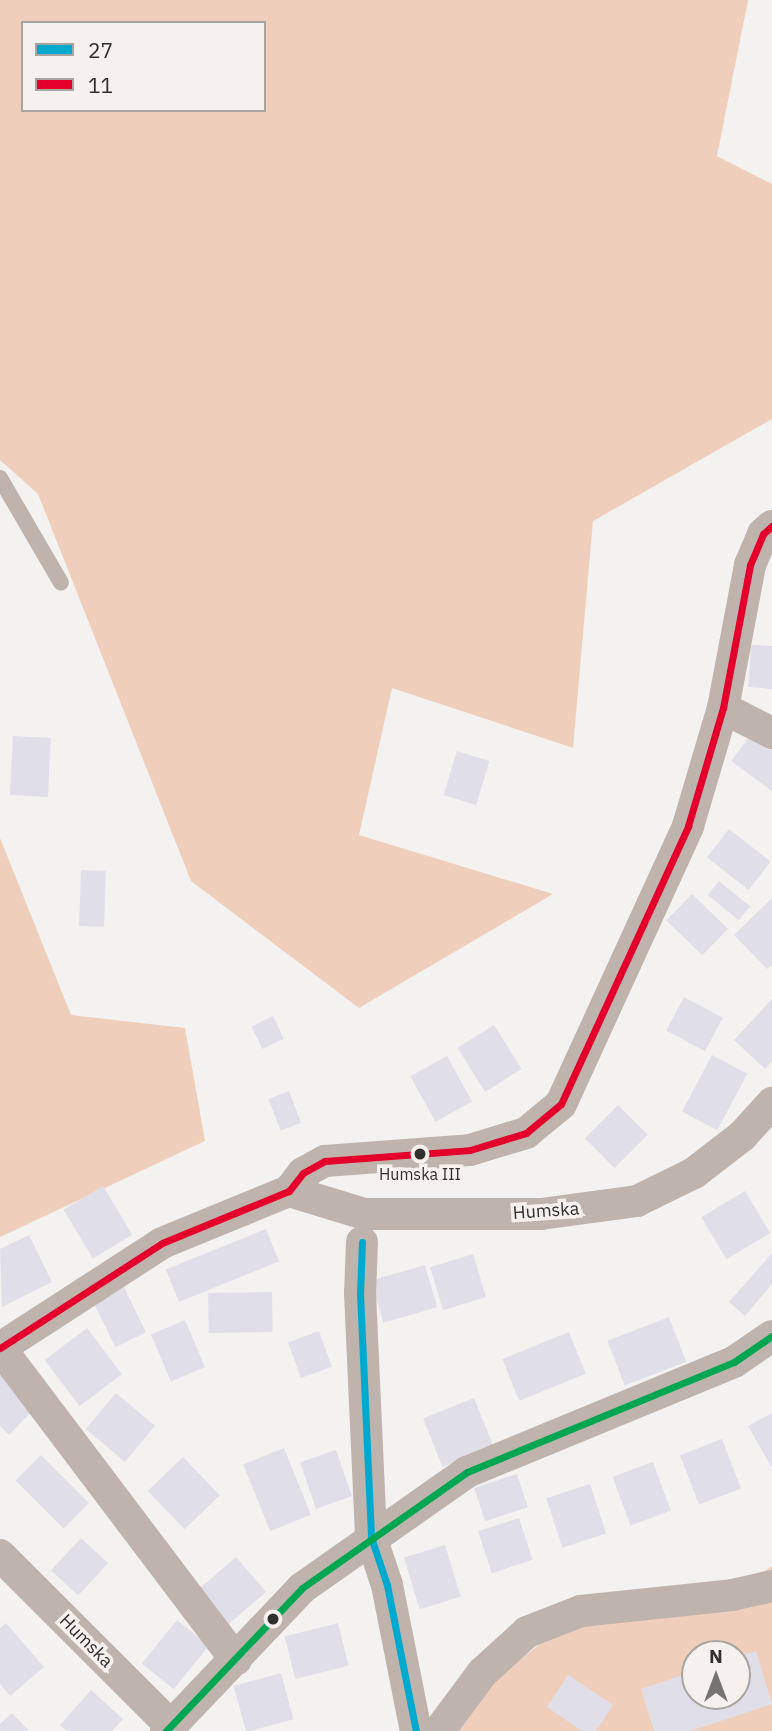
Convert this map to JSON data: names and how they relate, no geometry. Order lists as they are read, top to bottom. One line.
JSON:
{"streets":{"street":["Humska"]},"places":["Humska III"],"lines":["transit line 11","transit line 27"],"legend":["27","11"],"north":"top"}
